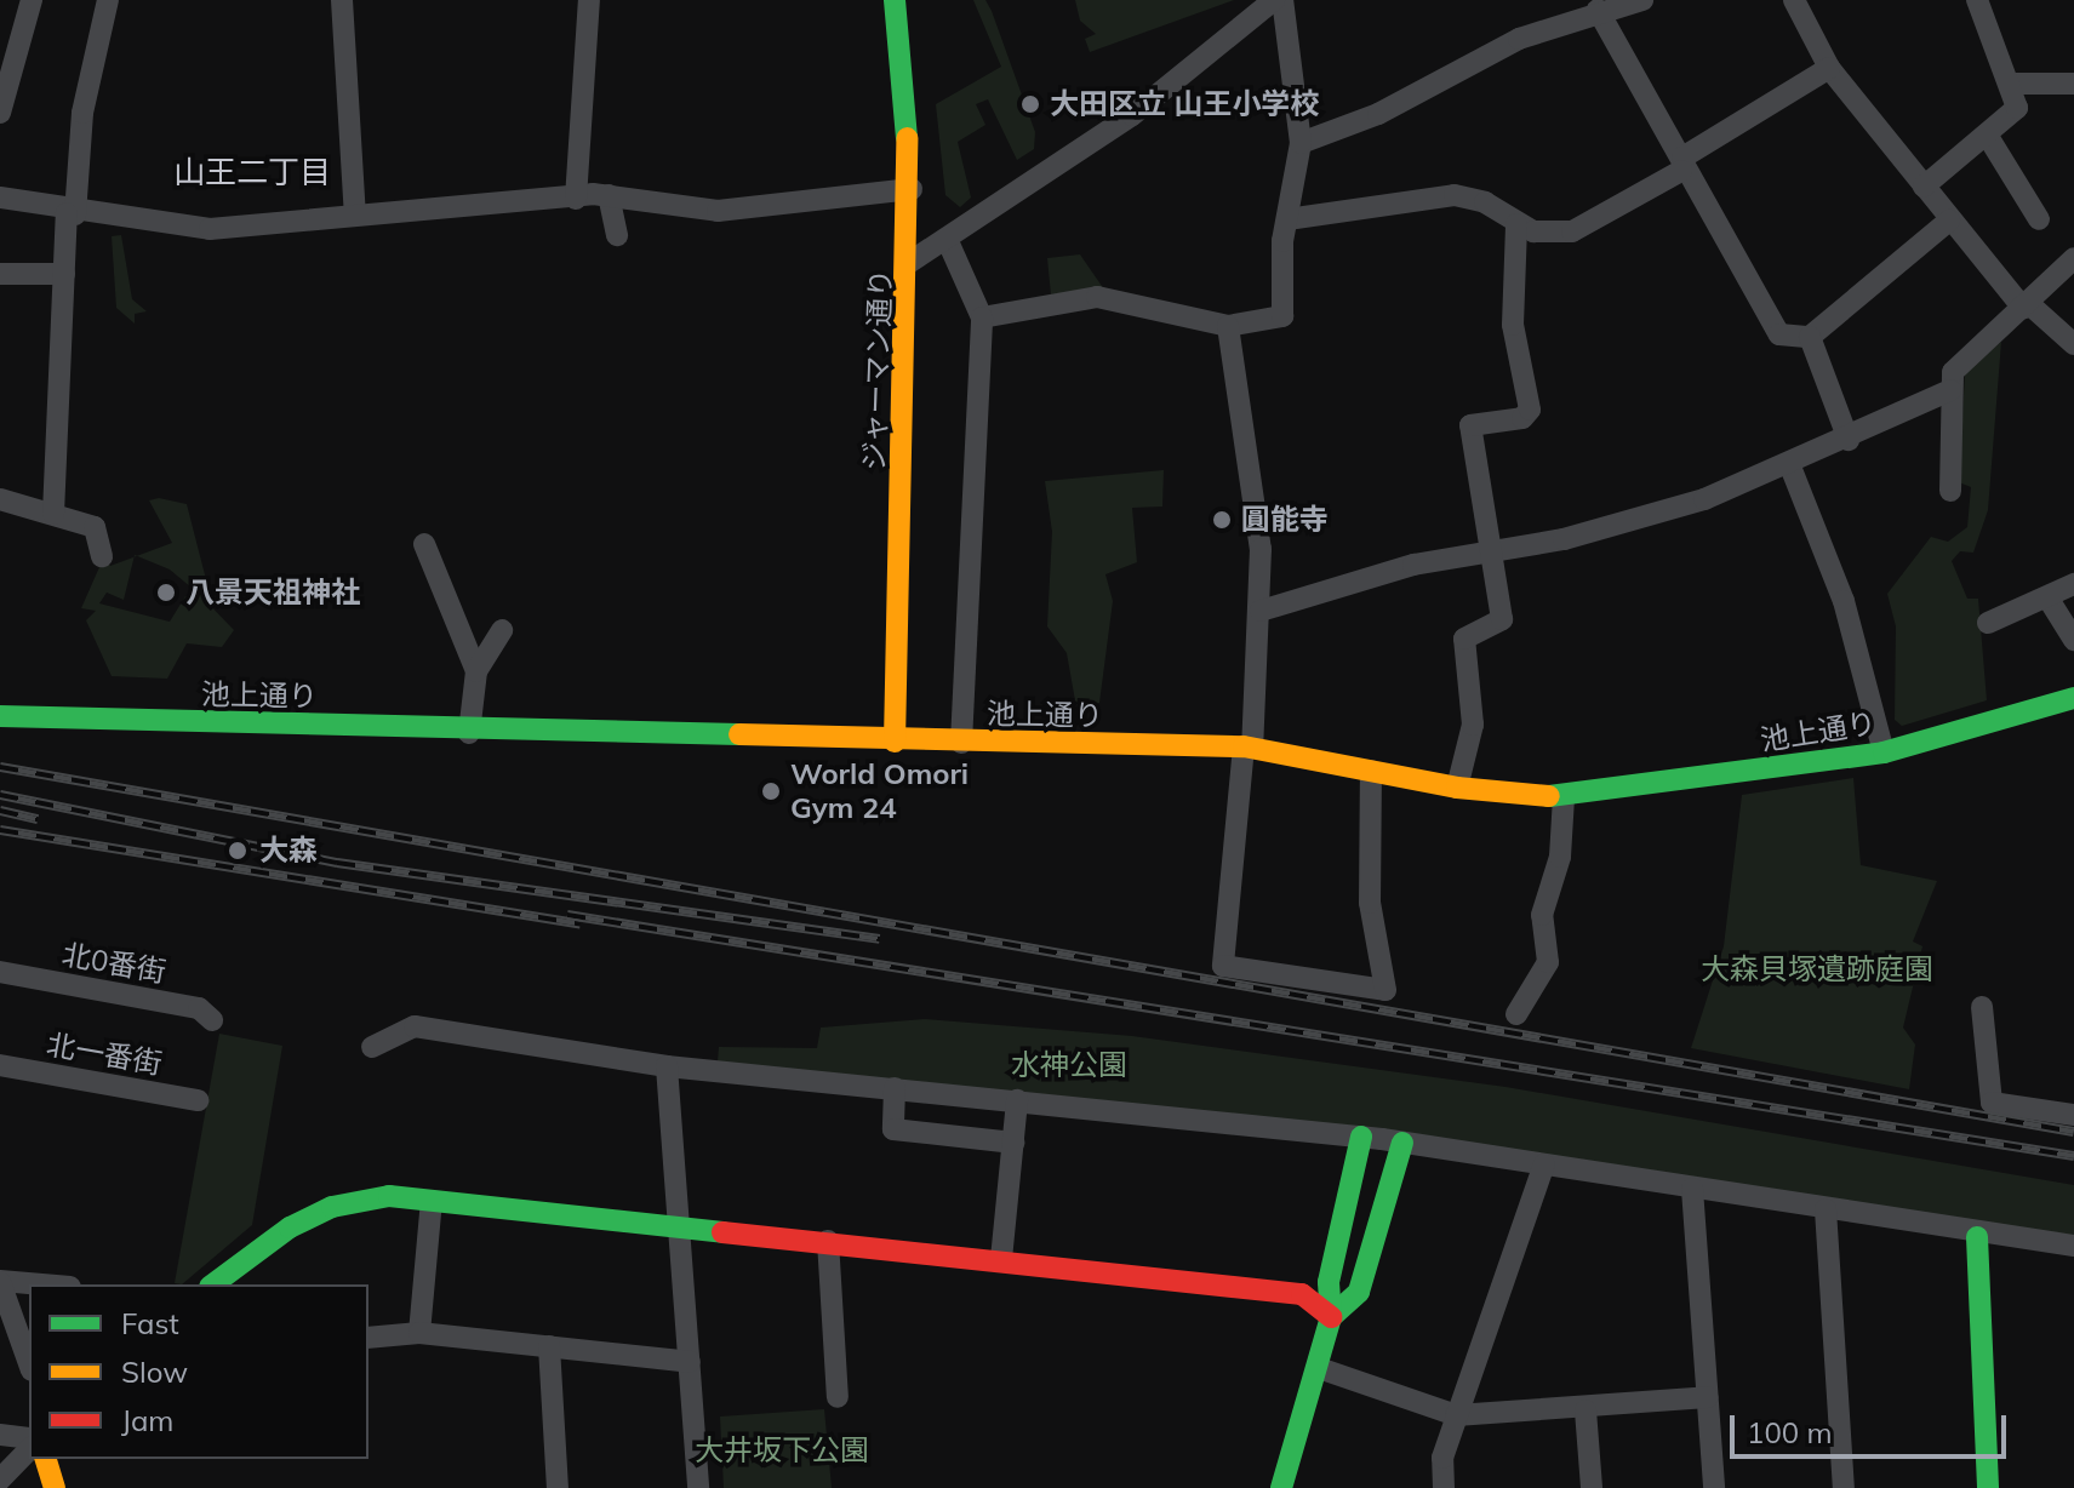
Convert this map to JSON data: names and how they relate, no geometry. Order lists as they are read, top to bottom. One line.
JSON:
{"streets":{"street":["ジャーマン通り","池上通り","北0番街","北一番街"]},"crossings":[["ジャーマン通り","池上通り"]],"districts":["山王二丁目"],"parks":["大森貝塚遺跡庭園","水神公園","大井坂下公園"],"places":["大田区立 山王小学校","圓能寺","八景天祖神社","World Omori Gym 24","大森"],"legend":["Fast","Slow","Jam"],"scale_bar":"100 m"}
